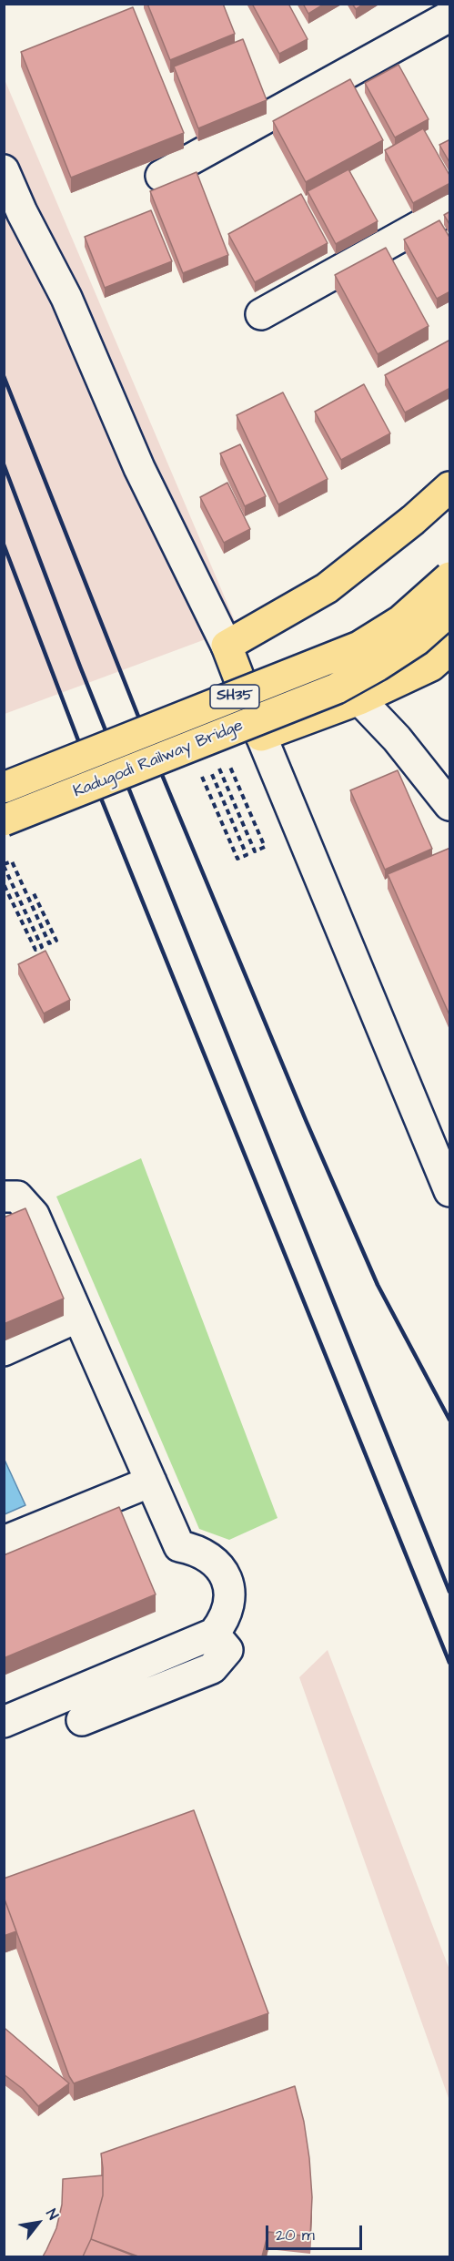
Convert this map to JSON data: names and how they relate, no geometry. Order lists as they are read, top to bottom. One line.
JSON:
{"streets":{"main road":["SH35","Kadugodi Railway Bridge"]},"scale_bar":"20 m","north":"top right"}
